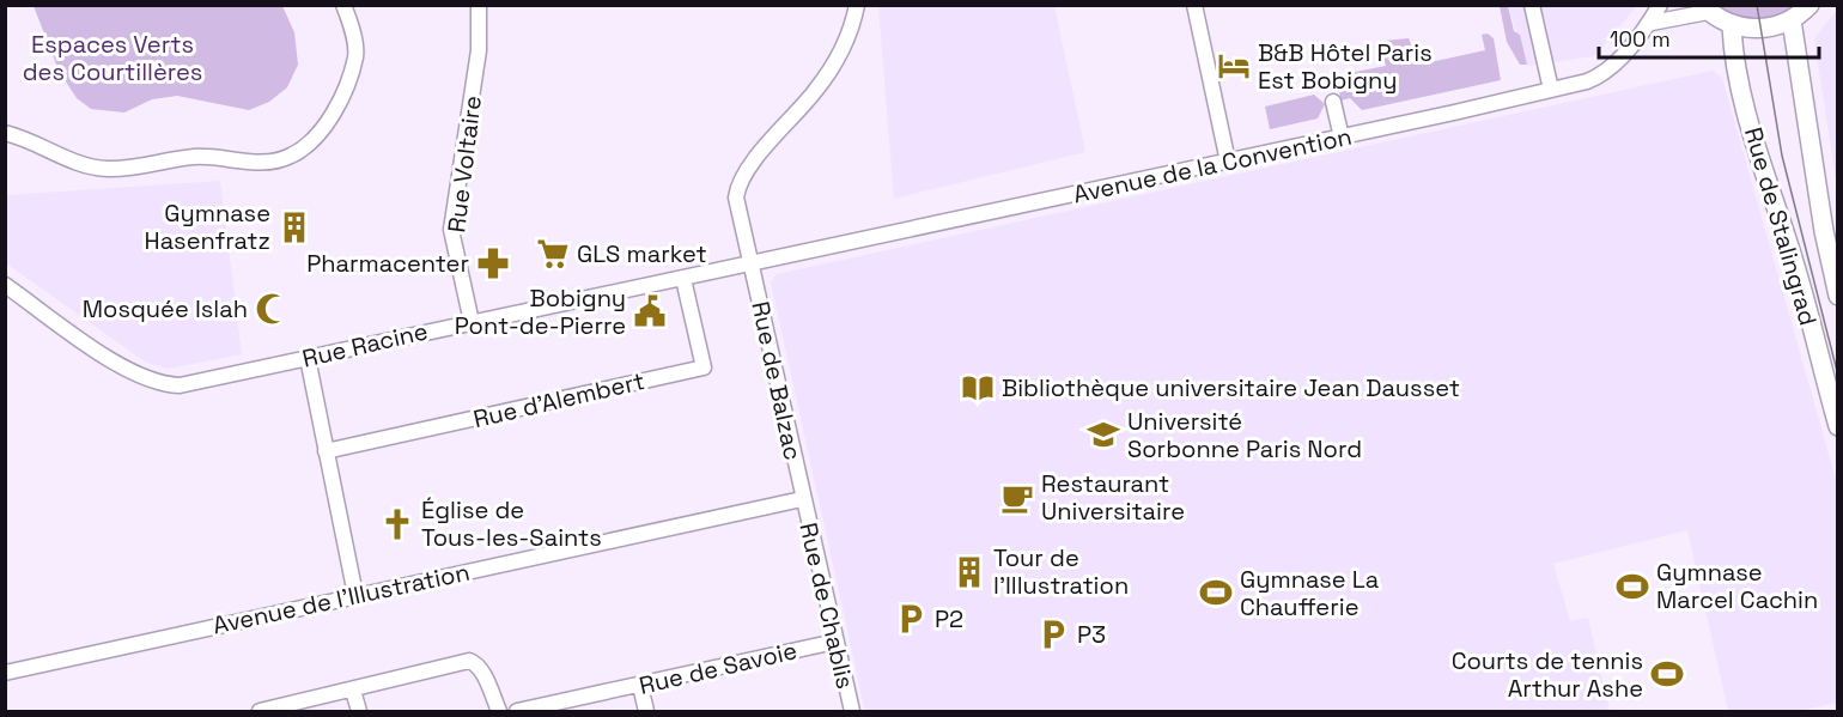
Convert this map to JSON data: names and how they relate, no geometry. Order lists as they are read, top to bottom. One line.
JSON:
{"streets":{"main road":["Rue de Stalingrad"],"street":["Rue Voltaire","Avenue de la Convention","Rue Racine","Rue de Balzac","Rue d'Alembert","Avenue de l'Illustration","Rue de Chablis","Rue de Savoie"]},"crossings":[["Rue Voltaire","Rue Racine"],["Avenue de la Convention","Rue Racine"],["Avenue de la Convention","Rue de Balzac"],["Rue Racine","Rue de Balzac"],["Rue Racine","Rue d'Alembert"],["Rue de Balzac","Avenue de l'Illustration"],["Rue de Balzac","Rue de Chablis"],["Avenue de l'Illustration","Rue de Chablis"],["Rue de Chablis","Rue de Savoie"]],"parks":["Espaces Verts des Courtillères"],"places":{"hotel":["B&B Hôtel Paris Est Bobigny"],"building":["Gymnase Hasenfratz","Tour de l'Illustration"],"supermarket":["GLS market"],"pharmacy":["Pharmacenter"],"mosque":["Mosquée Islah"],"public building":["Bobigny Pont-de-Pierre"],"library":["Bibliothèque universitaire Jean Dausset"],"school or university":["Université Sorbonne Paris Nord"],"cafe":["Restaurant Universitaire"],"church":["Église de Tous-les-Saints"],"sports":["Gymnase Marcel Cachin","Gymnase La Chaufferie","Courts de tennis Arthur Ashe"],"parking":["P2","P3"]},"scale_bar":"100 m"}
